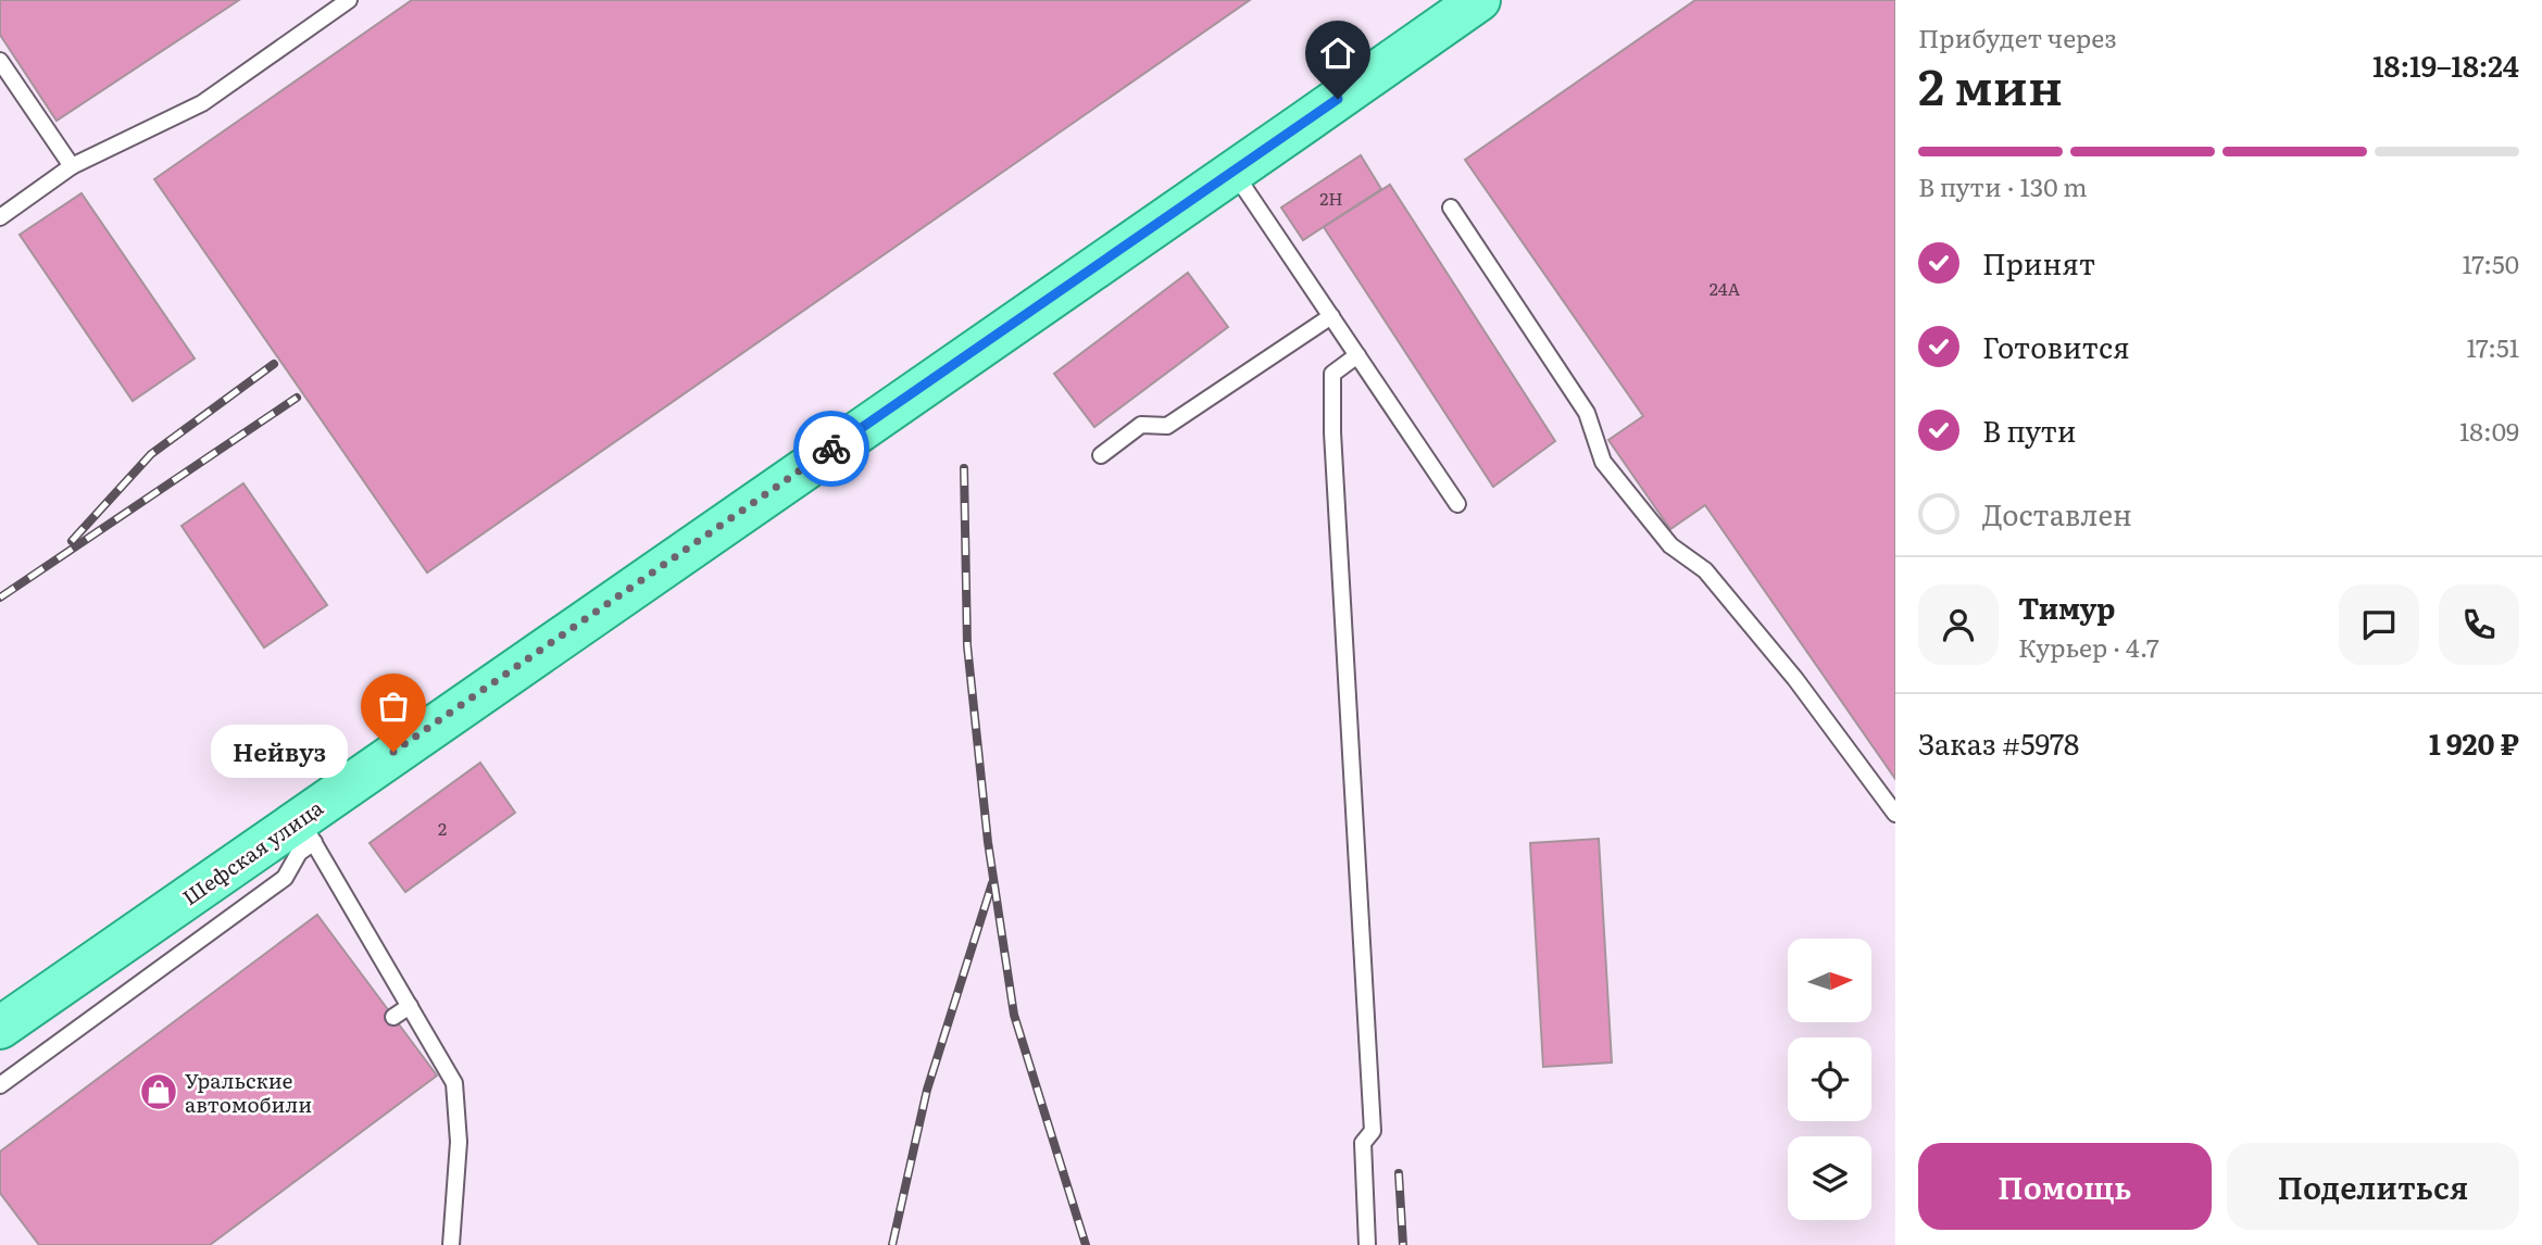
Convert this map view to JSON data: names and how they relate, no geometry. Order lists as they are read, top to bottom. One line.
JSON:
{"streets":{"main road":["Шефская улица"]},"places":{"other":["Нейвуз"],"shop":["Уральские автомобили"]},"house_numbers":["2Н","24А","2"],"north":"right","page":{"heading":["2 мин","Прибудет через","18:19–18:24"],"panel":["Тимур","Курьер · 4.7","Заказ #5978","1 920 ₽"],"bar":"В пути · 130 m","list":[["Принят","17:50"],["Готовится","17:51"],["В пути","18:09"],"Доставлен"],"bubble":"Нейвуз","buttons":["Помощь","Поделиться"]}}
